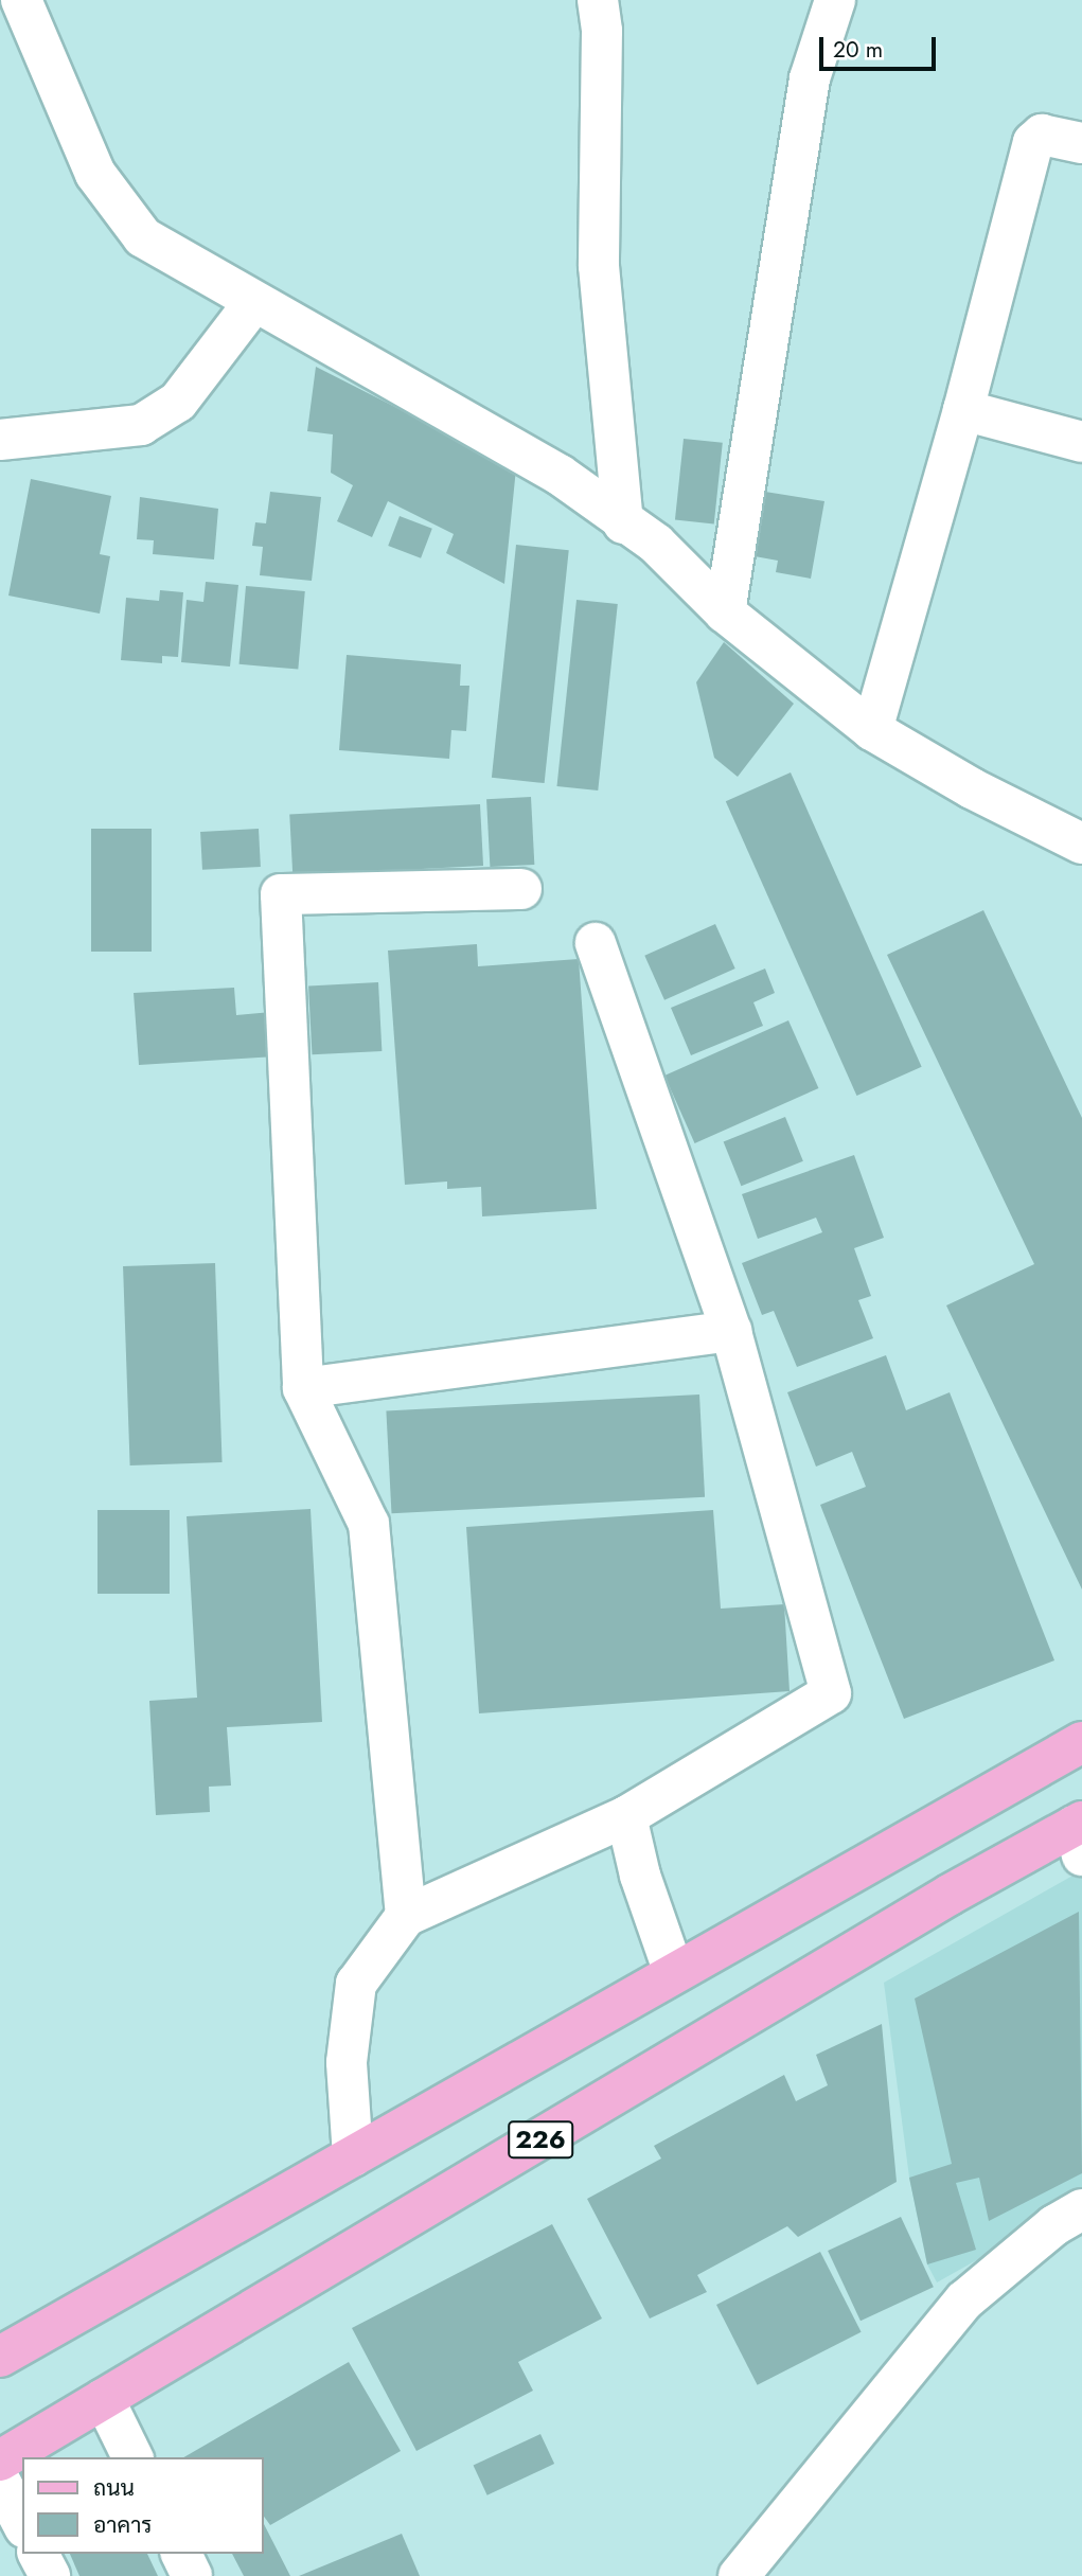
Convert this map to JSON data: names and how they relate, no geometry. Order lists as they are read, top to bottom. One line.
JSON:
{"streets":{"main road":["226"]},"legend":["ถนน","อาคาร"],"scale_bar":"20 m"}
